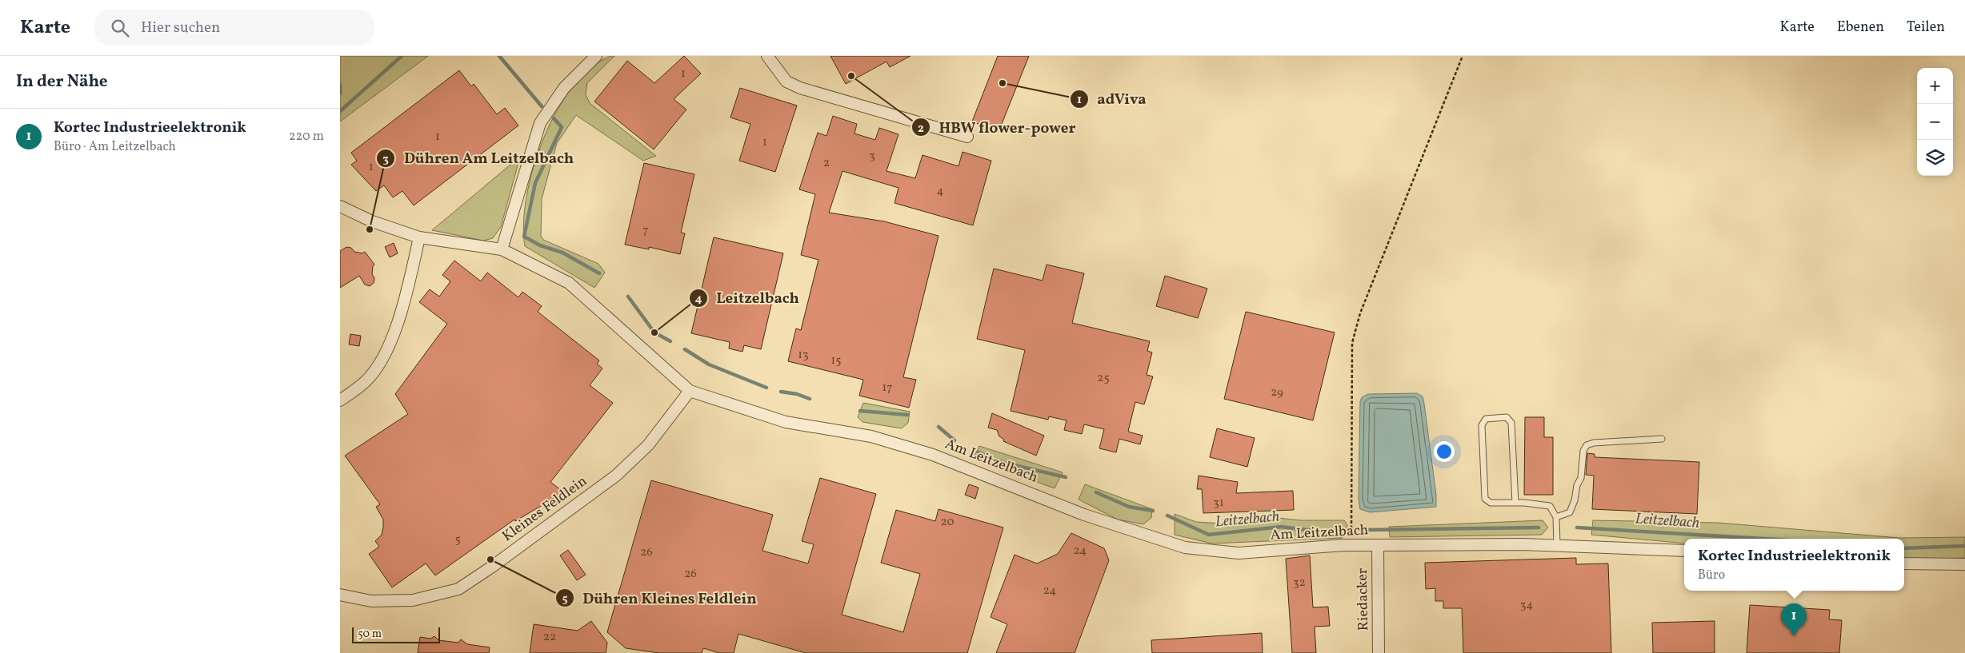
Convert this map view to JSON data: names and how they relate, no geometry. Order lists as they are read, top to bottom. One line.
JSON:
{"streets":{"street":["Am Leitzelbach","Kleines Feldlein","Riedacker"]},"crossings":[["Am Leitzelbach","Kleines Feldlein"],["Am Leitzelbach","Riedacker"]],"water":["Leitzelbach"],"places":["HBW flower-power","adViva","Dühren Am Leitzelbach","Leitzelbach","Dühren Kleines Feldlein"],"house_numbers":["1","1","1","3","2","1","4","7","13","15","25","17","29","31","20","5","24","26","26","32","24","34","22"],"scale_bar":"50 m","page":{"header":"Karte","search":"Hier suchen","nav":["Karte","Ebenen","Teilen"],"heading":"In der Nähe","map_buttons":["+","−"],"list":[{"mark":"1","name":"Kortec Industrieelektronik","note":"Büro · Am Leitzelbach","value":"220 m"}],"popup":["Kortec Industrieelektronik","Büro"],"pins":"1","scale":"50 m"}}
